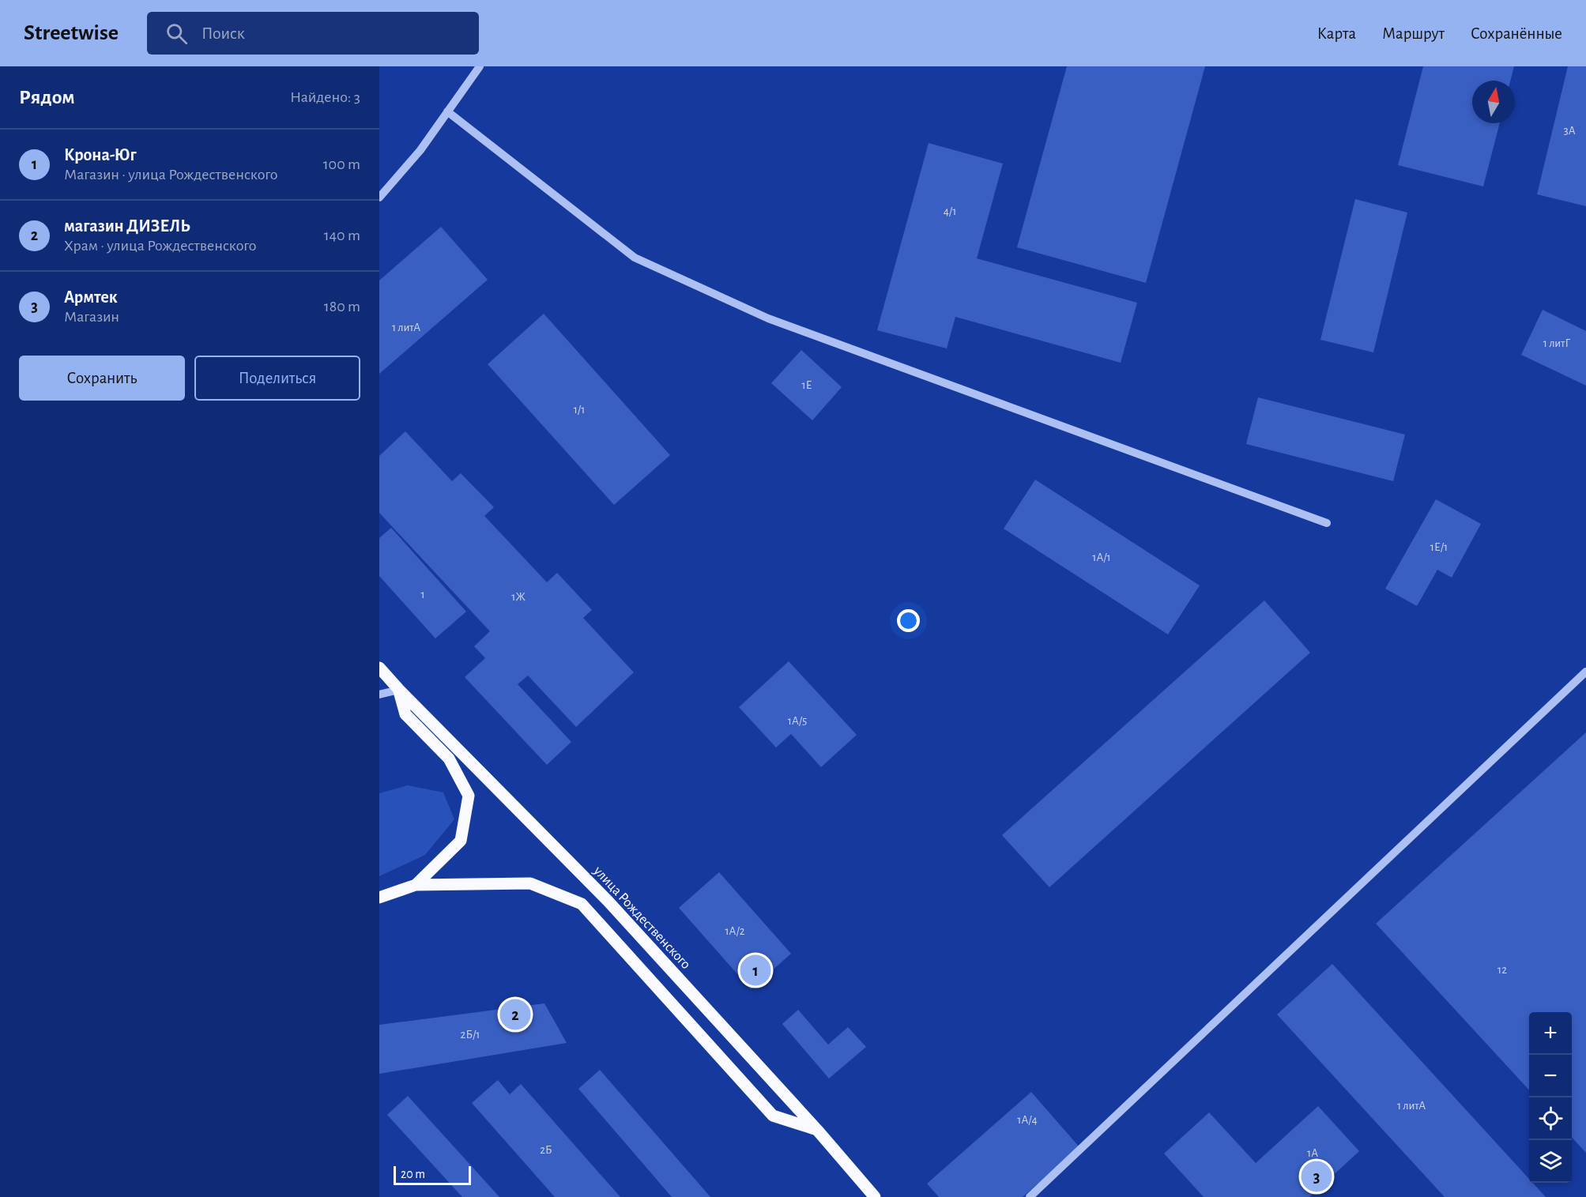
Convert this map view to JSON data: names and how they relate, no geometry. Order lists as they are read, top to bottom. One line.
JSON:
{"streets":{"main road":["улица Рождественского"]},"house_numbers":["3А","4/1","1 литА","1 литГ","1Е","1/1","1Е/1","1А/1","1","1Ж","1А/5","1А/2","12","2Б/1","1 литА","1А/4","2Б","1А"],"scale_bar":"20 m","north":"top","page":{"header":"Streetwise","search":"Поиск","nav":["Карта","Маршрут","Сохранённые"],"heading":["Рядом","Найдено: 3"],"list":[{"mark":"1","name":"Крона-Юг","note":"Магазин · улица Рождественского","value":"100 m"},{"mark":"2","name":"магазин ДИЗЕЛЬ","note":"Храм · улица Рождественского","value":"140 m"},{"mark":"3","name":"Армтек","note":"Магазин","value":"180 m"}],"buttons":["Сохранить","Поделиться"],"pins":["1","2","3"],"map_buttons":["+","−"],"scale":"20 m"}}
